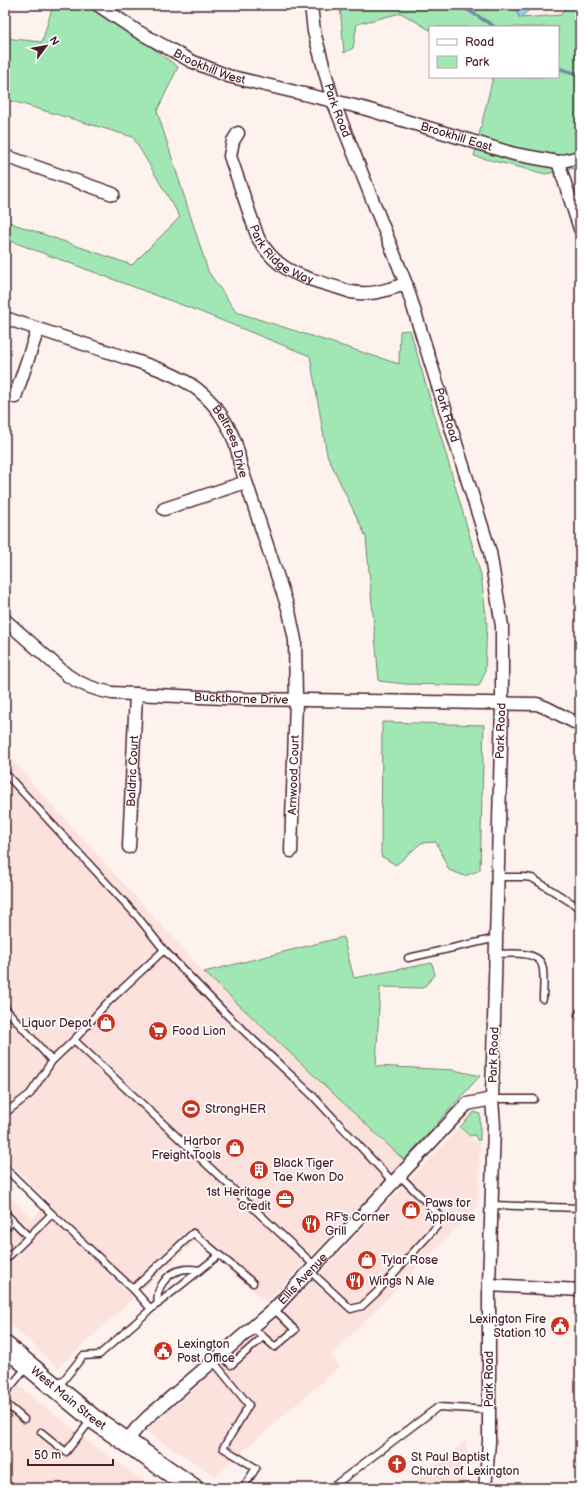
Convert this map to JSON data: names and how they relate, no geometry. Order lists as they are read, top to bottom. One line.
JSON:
{"streets":{"main road":["West Main Street"],"street":["Brookhill West","Park Road","Brookhill East","Park Ridge Way","Beltrees Drive","Buckthorne Drive","Baldric Court","Arnwood Court","Ellis Avenue"]},"crossings":[["Brookhill West","Park Road"],["Brookhill West","Brookhill East"],["Park Road","Brookhill East"],["Park Road","Park Ridge Way"],["Park Road","Buckthorne Drive"],["Park Road","Ellis Avenue"],["Beltrees Drive","Buckthorne Drive"],["Beltrees Drive","Arnwood Court"],["Buckthorne Drive","Baldric Court"],["Buckthorne Drive","Arnwood Court"],["Ellis Avenue","West Main Street"]],"places":{"shop":["Liquor Depot","Harbor Freight Tools","Paws for Applause","Tylar Rose"],"supermarket":["Food Lion"],"sports":["StrongHER"],"building":["Black Tiger Tae Kwon Do"],"office":["1st Heritage Credit"],"restaurant":["RF's Corner Grill","Wings N Ale"],"public building":["Lexington Fire Station 10","Lexington Post Office"],"church":["St Paul Baptist Church of Lexington"]},"legend":["Road","Park"],"scale_bar":"50 m","north":"top right"}
